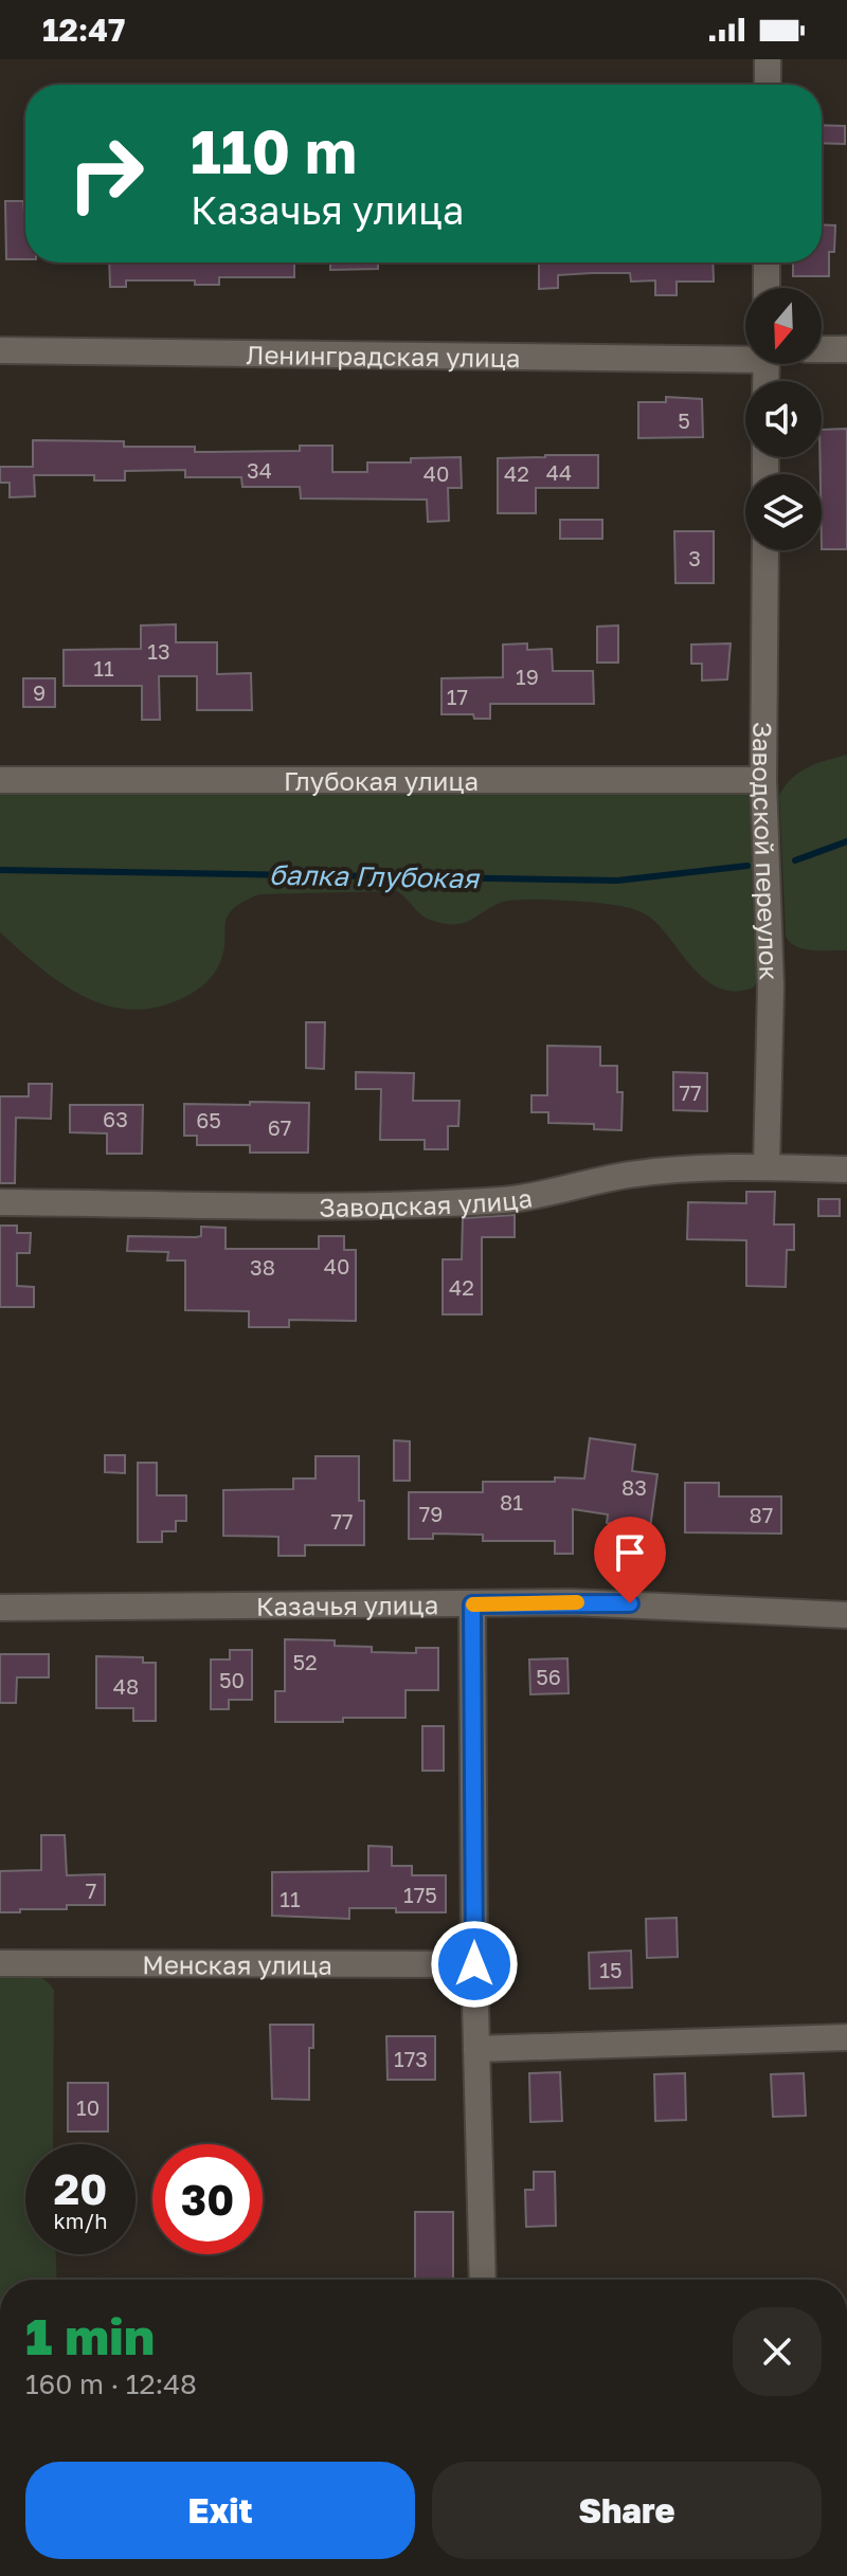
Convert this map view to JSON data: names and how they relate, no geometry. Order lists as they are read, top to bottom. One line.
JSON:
{"streets":{"street":["Ленинградская улица","Глубокая улица","Заводской переулок","Заводская улица","Казачья улица","Менская улица"]},"crossings":[["Глубокая улица","Заводской переулок"],["Заводской переулок","Заводская улица"]],"water":["балка Глубокая"],"house_numbers":["5","34","44","40","42","3","13","11","19","9","17","77","63","65","67","40","38","42","83","81","79","87","77","52","56","50","48","7","175","11","15","173","10"],"north":"bottom","page":{"status":"12:47","turn":["110 m","Казачья улица"],"speed":"20 km/h","limit":"30","heading":["1 min","160 m · 12:48"],"buttons":["Exit","Share"]}}
